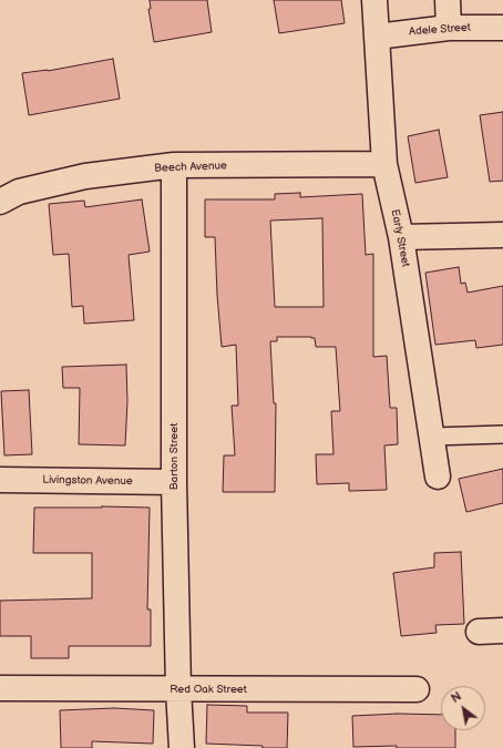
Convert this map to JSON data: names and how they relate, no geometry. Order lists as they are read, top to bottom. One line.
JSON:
{"streets":{"street":["Adele Street","Beech Avenue","Early Street","Barton Street","Livingston Avenue","Red Oak Street"]},"crossings":[["Adele Street","Early Street"],["Beech Avenue","Early Street"],["Beech Avenue","Barton Street"],["Barton Street","Livingston Avenue"],["Barton Street","Red Oak Street"]],"north":"top left"}
